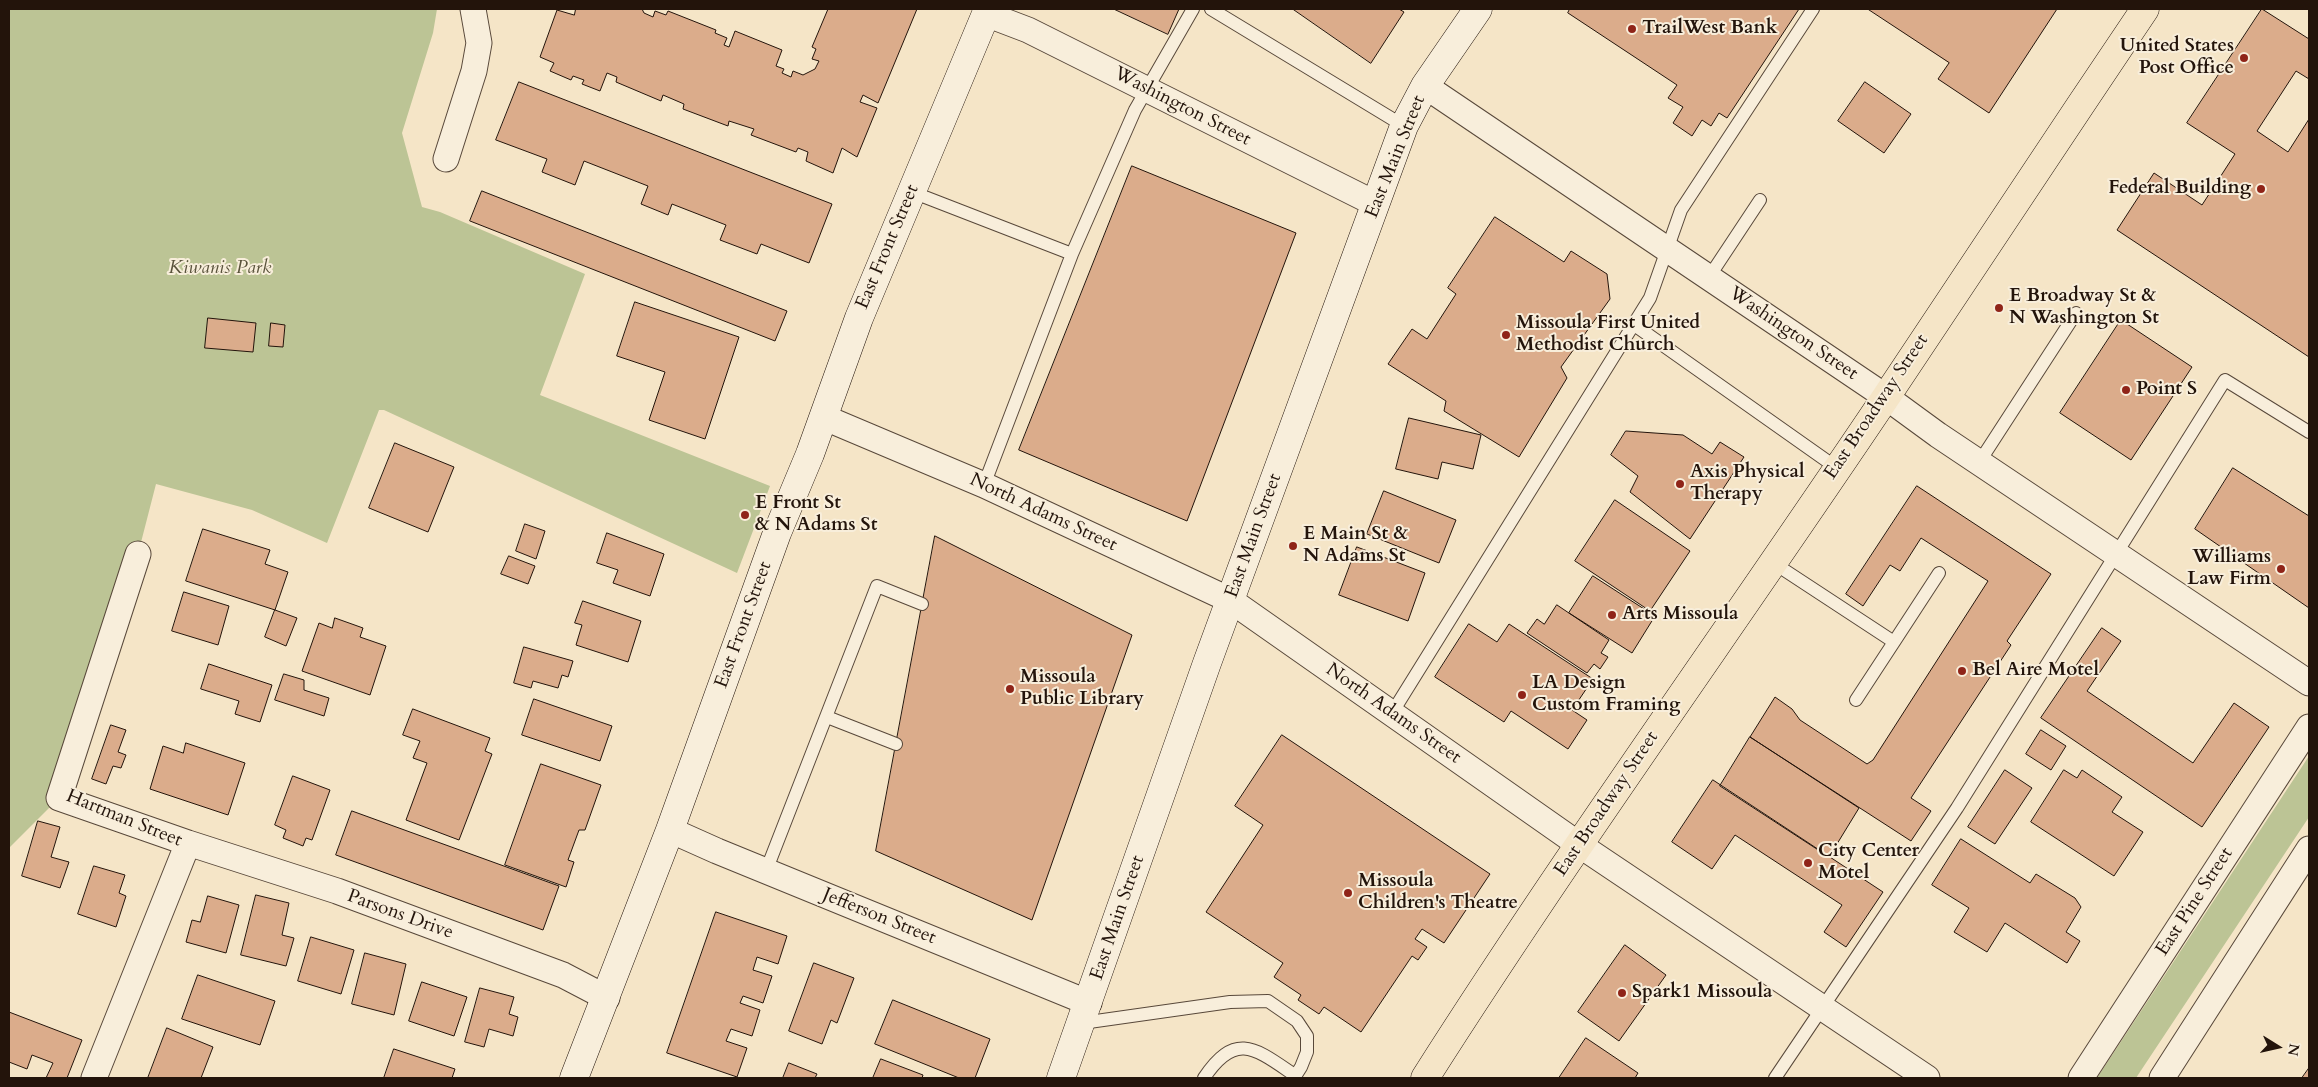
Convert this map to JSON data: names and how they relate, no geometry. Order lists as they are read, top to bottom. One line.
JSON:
{"streets":{"main road":["East Broadway Street"],"street":["Washington Street","East Main Street","East Front Street","North Adams Street","Hartman Street","East Pine Street","Parsons Drive","Jefferson Street"]},"crossings":[["Washington Street","East Main Street"],["Washington Street","East Front Street"],["Washington Street","East Broadway Street"],["East Main Street","North Adams Street"],["East Main Street","Jefferson Street"],["East Front Street","North Adams Street"],["East Front Street","Parsons Drive"],["East Front Street","Jefferson Street"],["East Broadway Street","North Adams Street"],["Hartman Street","Parsons Drive"]],"parks":["Kiwanis Park"],"places":["TrailWest Bank","United States Post Office","Federal Building","E Broadway St & N Washington St","Missoula First United Methodist Church","Point S","Axis Physical Therapy","E Front St & N Adams St","E Main St & N Adams St","Williams Law Firm","Arts Missoula","Bel Aire Motel","Missoula Public Library","LA Design Custom Framing","City Center Motel","Missoula Children's Theatre","Spark1 Missoula"],"north":"right"}
